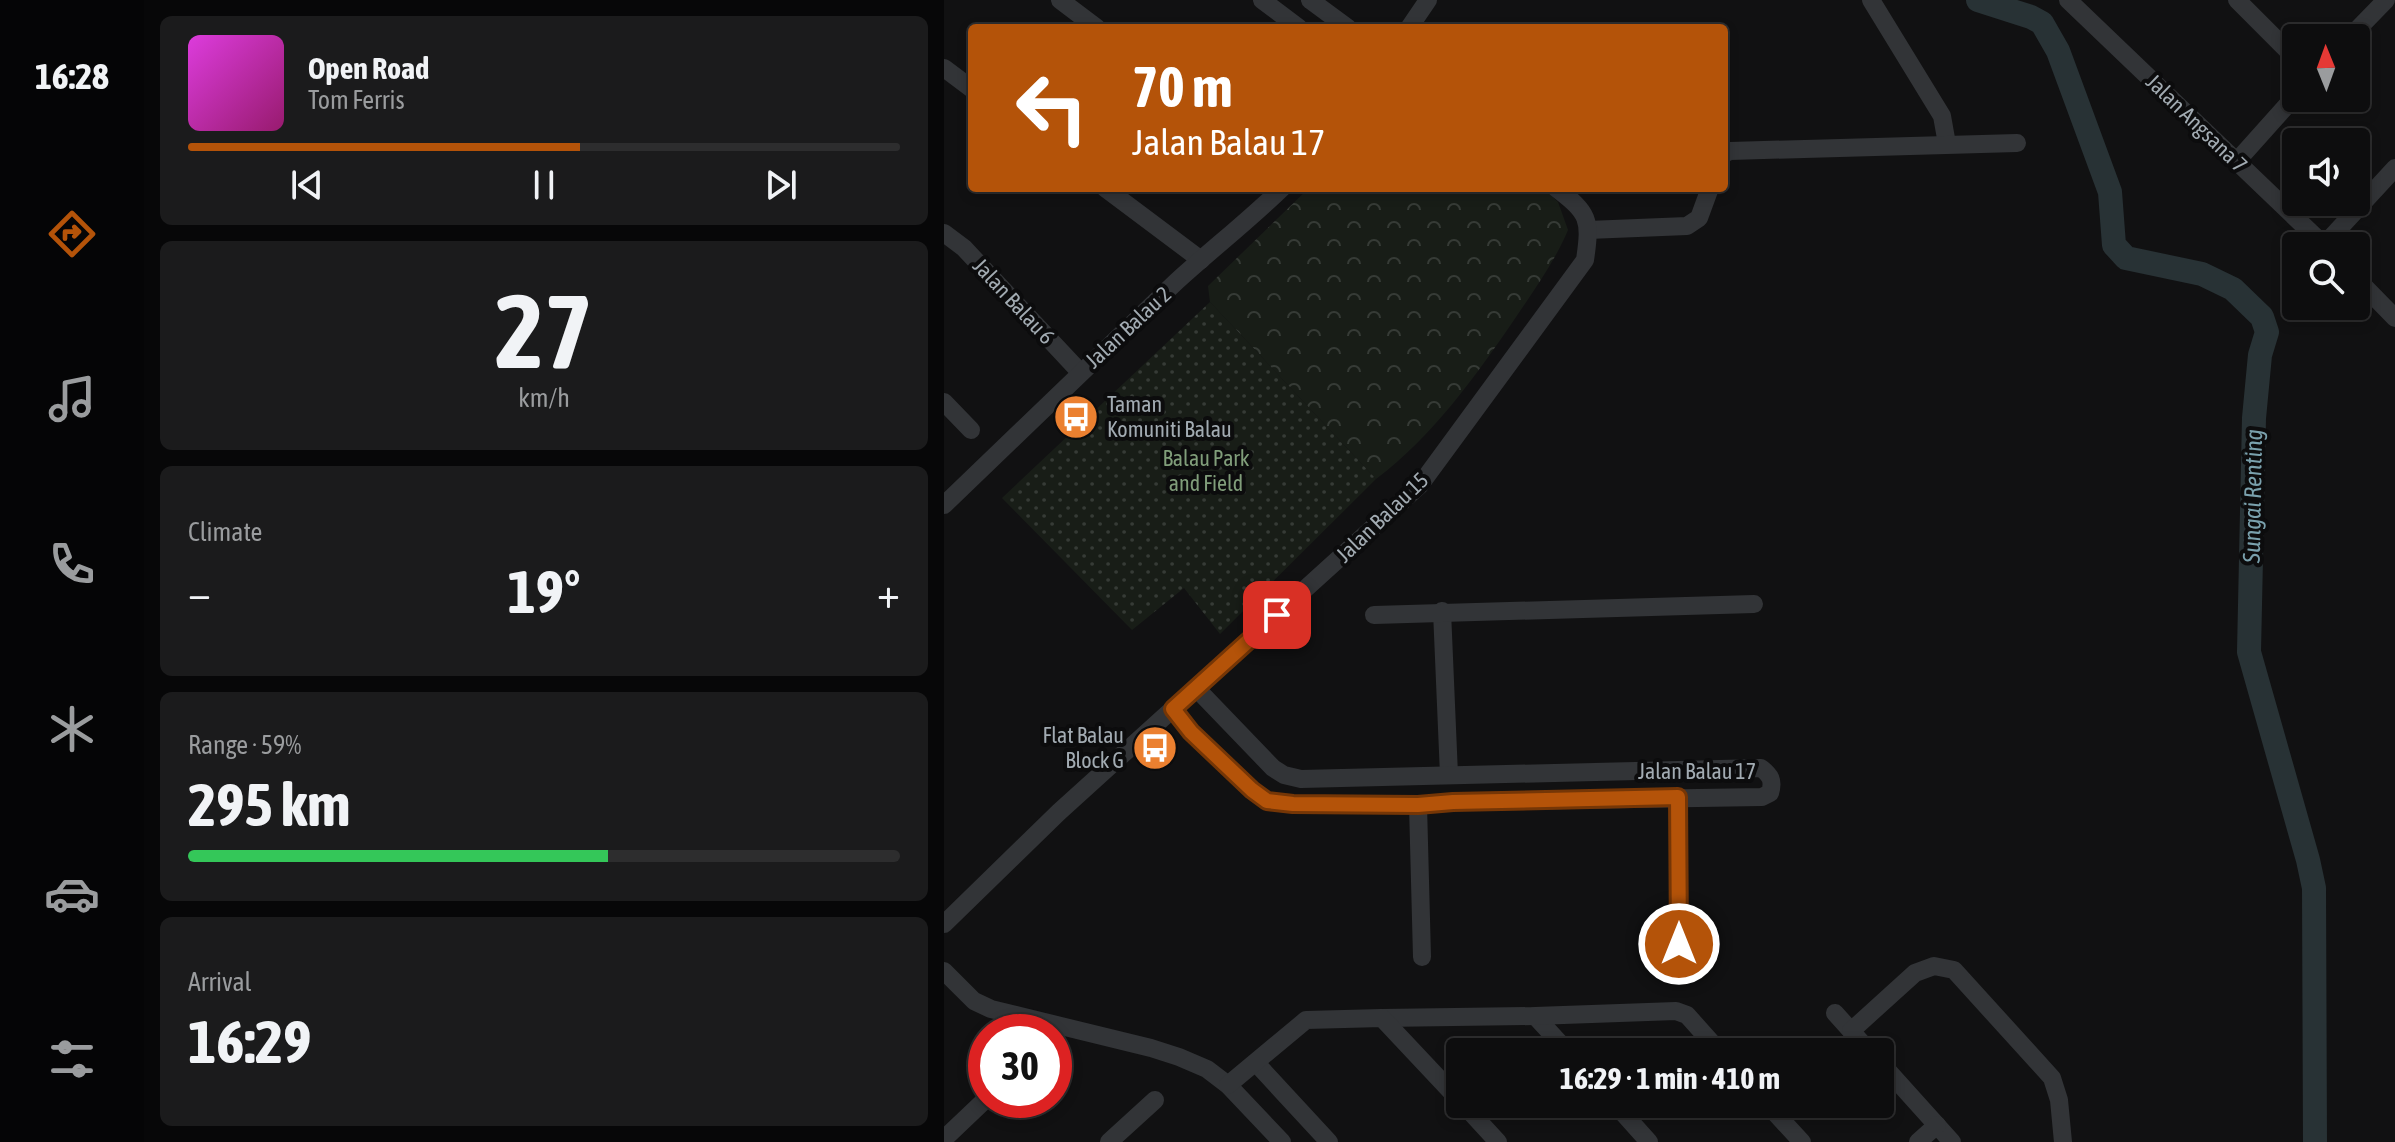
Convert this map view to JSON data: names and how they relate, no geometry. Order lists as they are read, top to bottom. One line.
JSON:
{"streets":{"street":["Jalan Angsana 7","Jalan Balau 6","Jalan Balau 2","Jalan Balau 15","Jalan Balau 17"]},"crossings":[["Jalan Balau 6","Jalan Balau 2"],["Jalan Balau 15","Jalan Balau 17"]],"water":["Sungai Renting"],"parks":["Balau Park and Field"],"places":{"bus stop":["Taman Komuniti Balau","Flat Balau Block G"]},"north":"top","page":{"tabs":"16:28","turn":["70 m","Jalan Balau 17"],"song":["Open Road","Tom Ferris"],"tile":[["27","km/h"],"Climate",["Range · 59%","295 km"],["Arrival","16:29"]],"heat":["−","19°","+"],"limit":"30","trip":"16:29 · 1 min · 410 m"}}
